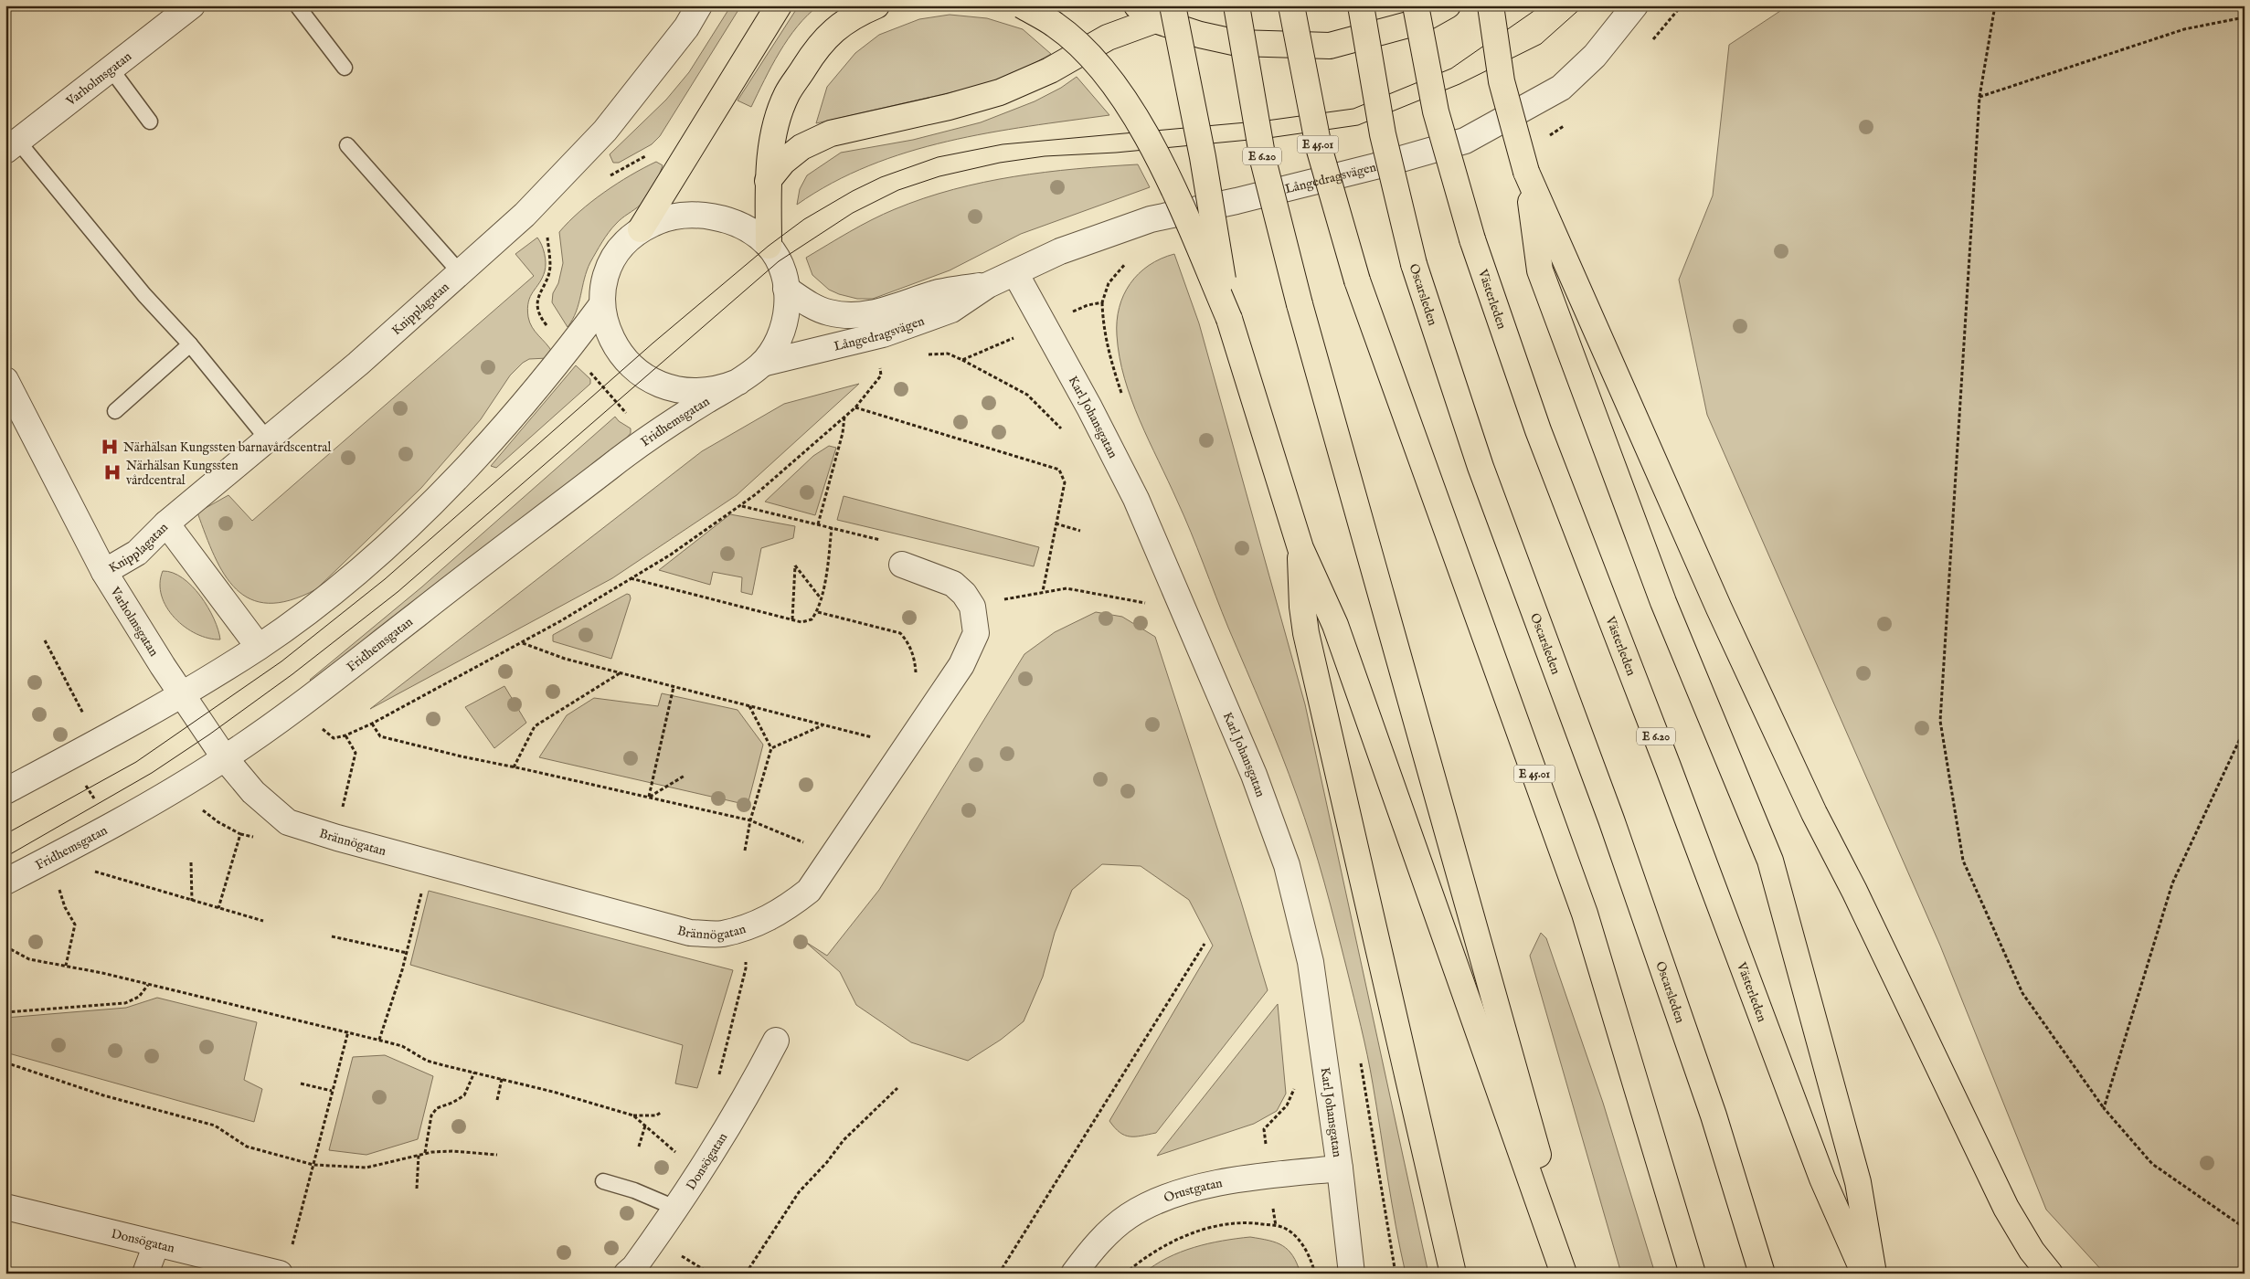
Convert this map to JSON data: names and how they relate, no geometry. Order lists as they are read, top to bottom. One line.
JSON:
{"streets":{"highway":["E 45.01","E 6.20","Oscarsleden","Västerleden"],"street":["Varholmsgatan","Långedragsvägen","Knipplagatan","Karl Johansgatan","Fridhemsgatan","Brännögatan","Donsögatan","Orustgatan"]},"crossings":[["Varholmsgatan","Knipplagatan"],["Varholmsgatan","Fridhemsgatan"],["Varholmsgatan","Brännögatan"],["Långedragsvägen","Karl Johansgatan"],["Långedragsvägen","Fridhemsgatan"],["Karl Johansgatan","Orustgatan"],["Fridhemsgatan","Brännögatan"]],"places":{"hospital":["Närhälsan Kungssten barnavårdscentral","Närhälsan Kungssten vårdcentral"]}}
